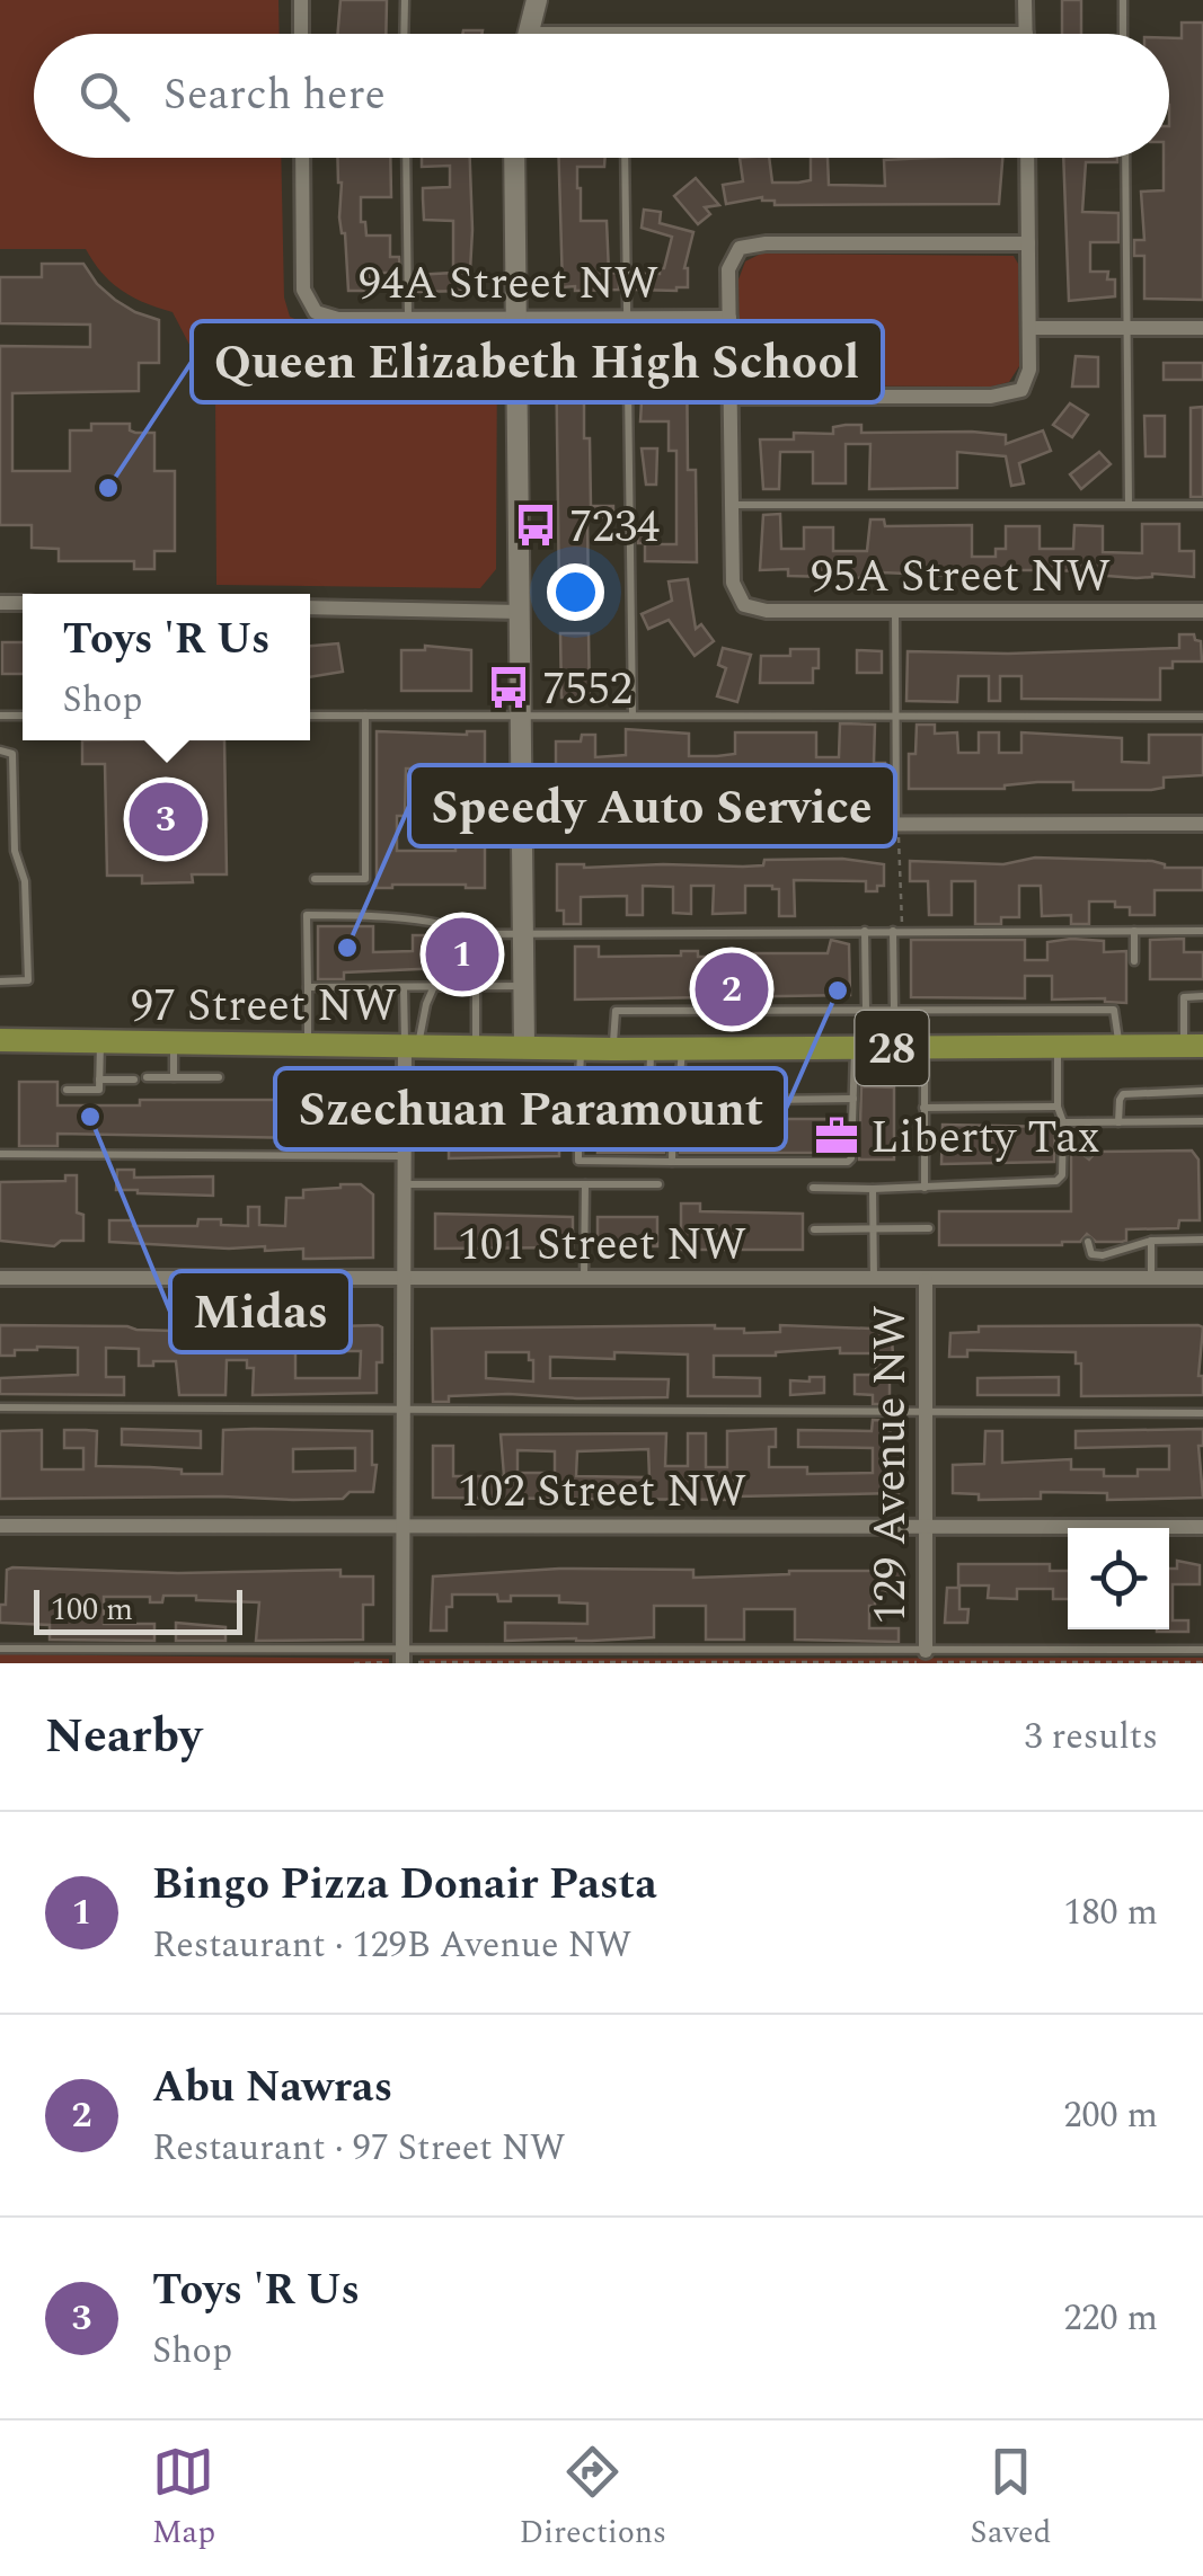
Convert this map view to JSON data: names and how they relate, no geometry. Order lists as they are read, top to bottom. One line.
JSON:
{"streets":{"main road":["97 Street NW","28"],"street":["94A Street NW","95A Street NW","101 Street NW","129 Avenue NW","102 Street NW"]},"crossings":[["101 Street NW","129 Avenue NW"],["129 Avenue NW","102 Street NW"]],"places":{"other":["Queen Elizabeth High School","Speedy Auto Service","Szechuan Paramount","Midas"],"bus stop":["7234","7552"],"office":["Liberty Tax"]},"scale_bar":"100 m","page":{"search":"Search here","popup":["Toys 'R Us","Shop"],"pins":["3","1","2"],"scale":"100 m","heading":["Nearby","3 results"],"list":[{"mark":"1","name":"Bingo Pizza Donair Pasta","note":"Restaurant · 129B Avenue NW","value":"180 m"},{"mark":"2","name":"Abu Nawras","note":"Restaurant · 97 Street NW","value":"200 m"},{"mark":"3","name":"Toys 'R Us","note":"Shop","value":"220 m"}],"nav":["Map","Directions","Saved"]}}
